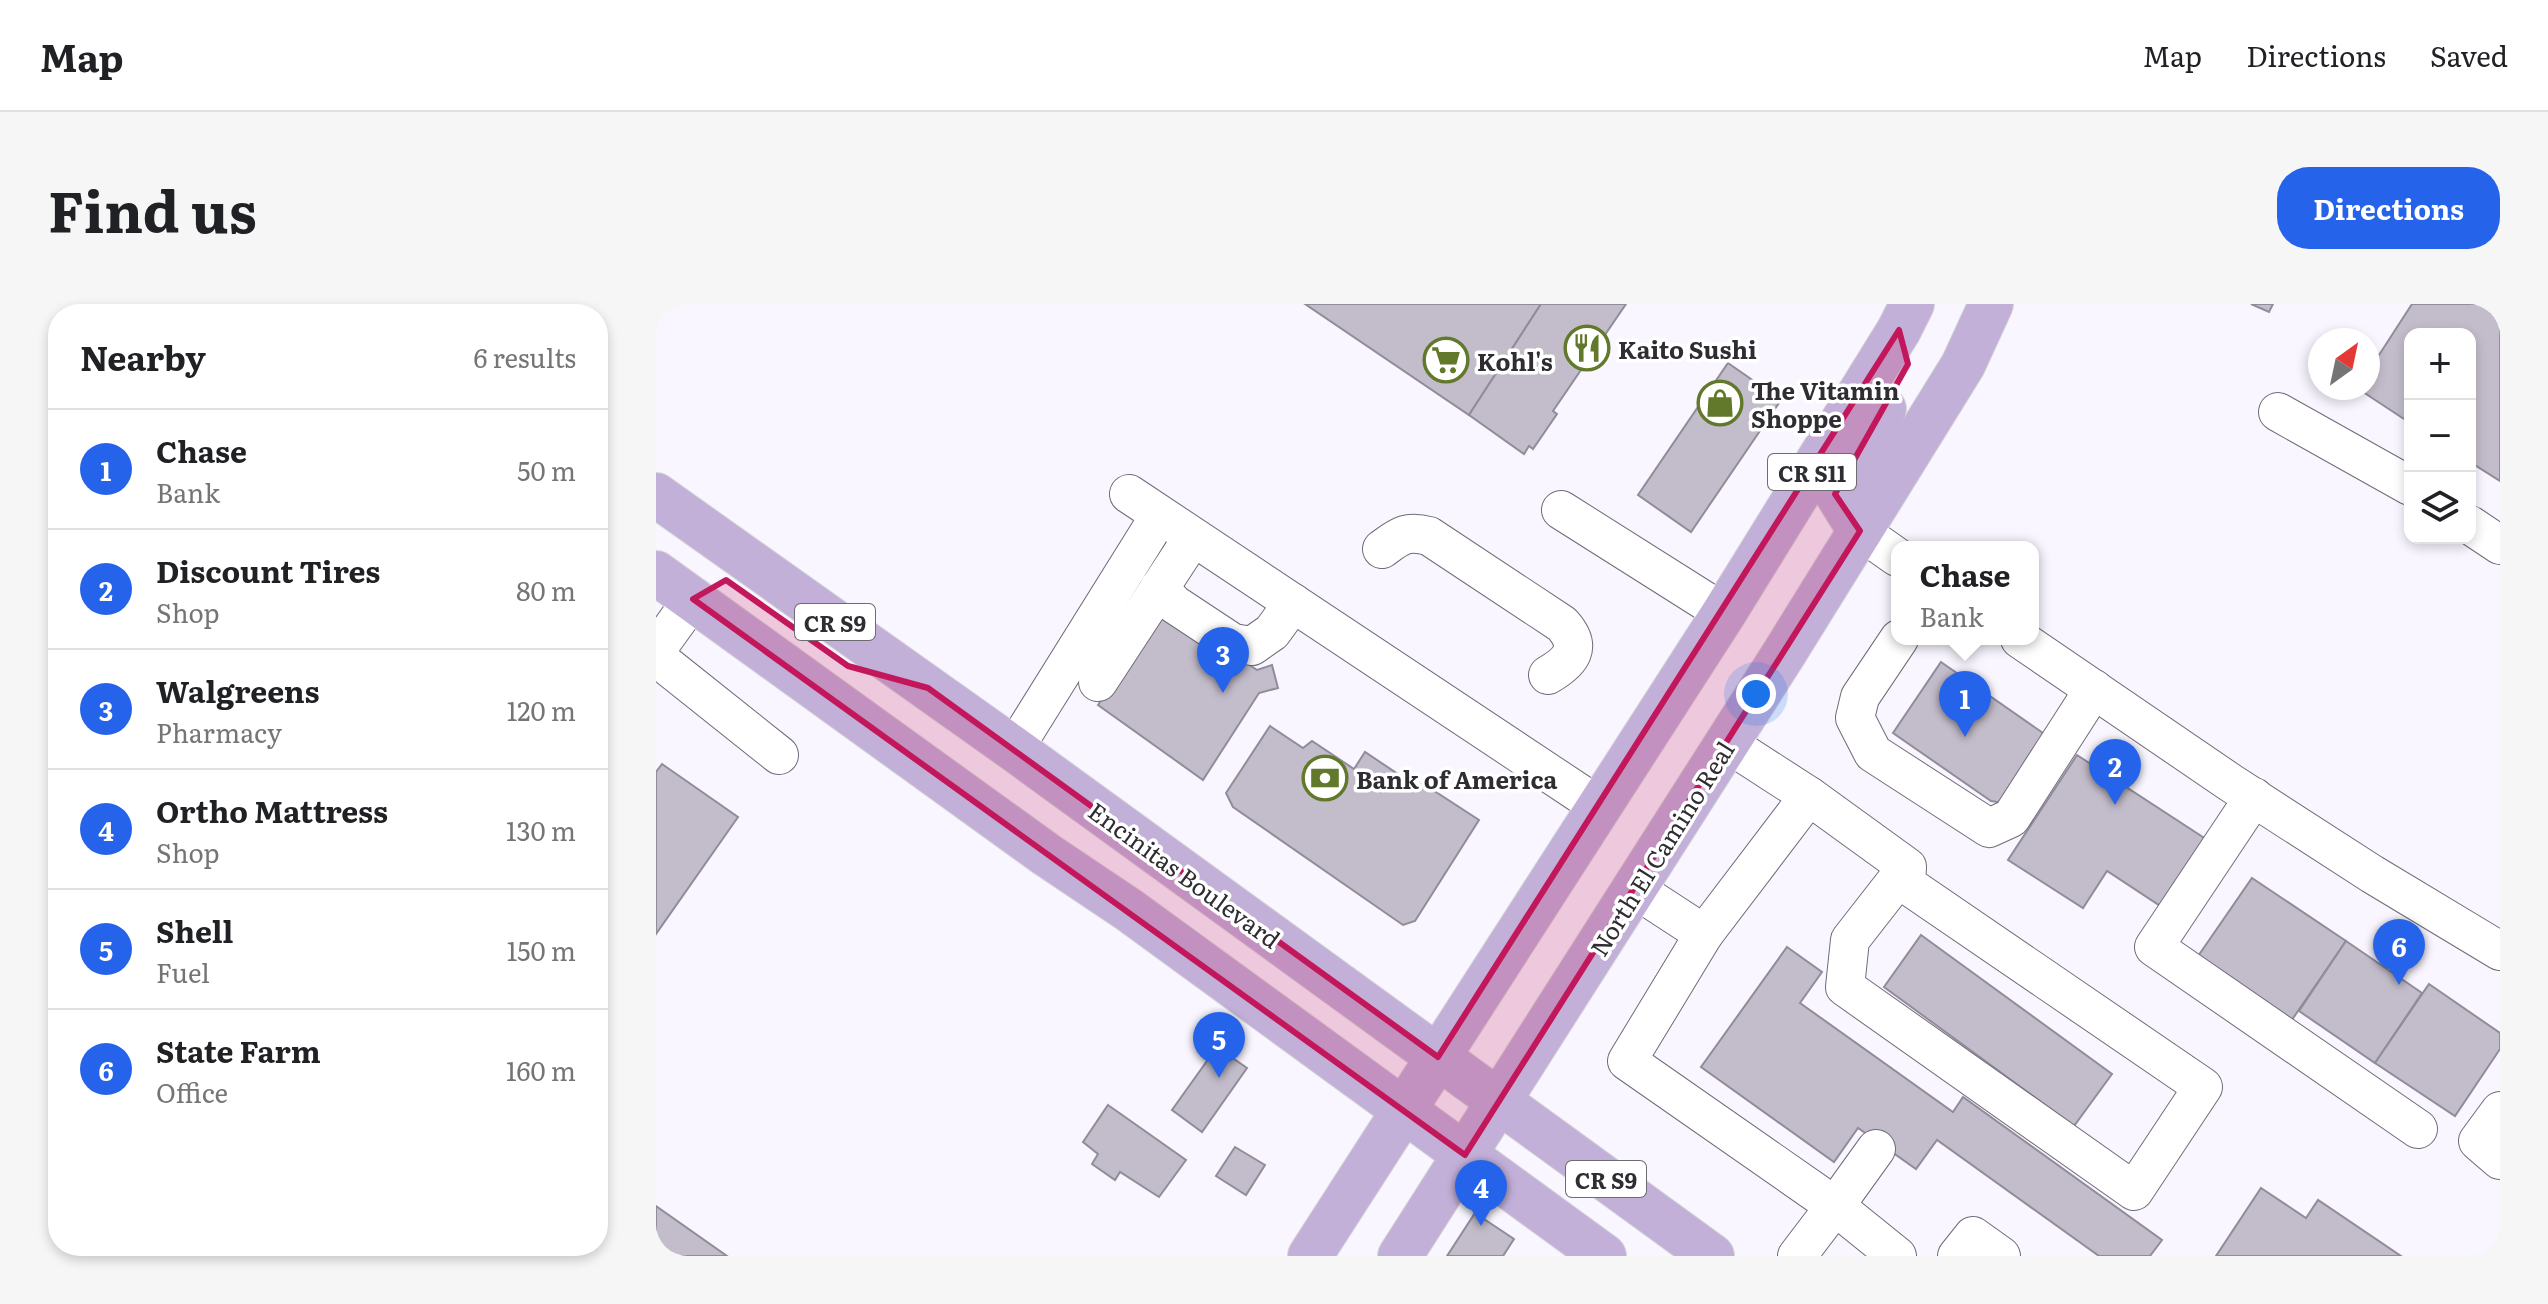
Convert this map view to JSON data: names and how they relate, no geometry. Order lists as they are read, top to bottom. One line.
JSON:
{"streets":{"main road":["CR S11","CR S9","North El Camino Real","Encinitas Boulevard"]},"crossings":[["CR S11","CR S9"],["CR S11","North El Camino Real"],["CR S11","Encinitas Boulevard"],["North El Camino Real","Encinitas Boulevard"]],"places":{"restaurant":["Kaito Sushi"],"supermarket":["Kohl's"],"shop":["The Vitamin Shoppe"],"bank":["Bank of America"]},"north":"top right","page":{"header":"Map","nav":["Map","Directions","Saved"],"title":"Find us","buttons":"Directions","heading":["Nearby","6 results"],"map_buttons":["+","−"],"list":[{"mark":"1","name":"Chase","note":"Bank","value":"50 m"},{"mark":"2","name":"Discount Tires","note":"Shop","value":"80 m"},{"mark":"3","name":"Walgreens","note":"Pharmacy","value":"120 m"},{"mark":"4","name":"Ortho Mattress","note":"Shop","value":"130 m"},{"mark":"5","name":"Shell","note":"Fuel","value":"150 m"},{"mark":"6","name":"State Farm","note":"Office","value":"160 m"}],"popup":["Chase","Bank"],"pins":["3","1","2","6","5","4"]}}
